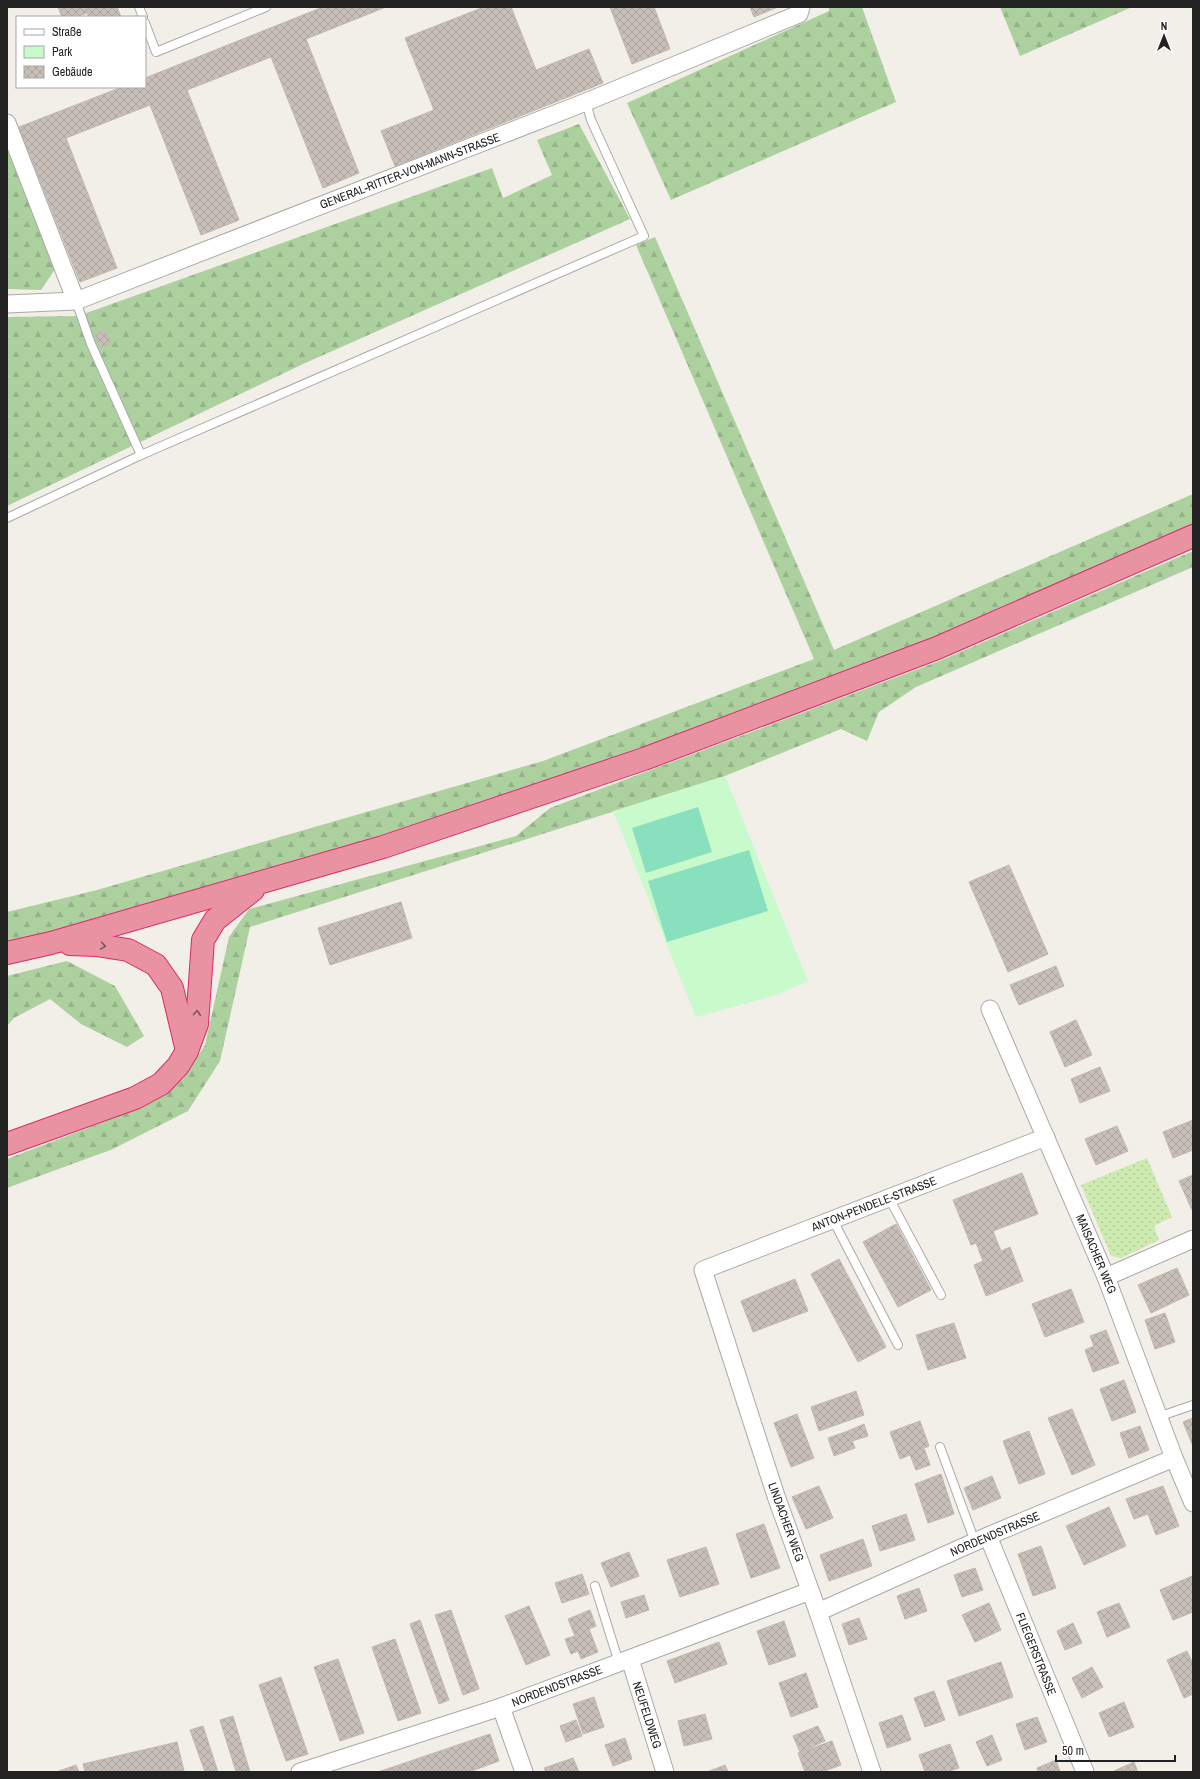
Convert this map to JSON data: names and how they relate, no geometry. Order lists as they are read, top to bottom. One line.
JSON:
{"streets":{"street":["GENERAL-RITTER-VON-MANN-STRASSE","ANTON-PENDELE-STRASSE","MAISACHER WEG","LINDACHER WEG","NORDENDSTRASSE","FLIEGERSTRASSE","NEUFELDWEG"]},"crossings":[["ANTON-PENDELE-STRASSE","MAISACHER WEG"],["ANTON-PENDELE-STRASSE","LINDACHER WEG"],["MAISACHER WEG","NORDENDSTRASSE"],["LINDACHER WEG","NORDENDSTRASSE"],["NORDENDSTRASSE","FLIEGERSTRASSE"],["NORDENDSTRASSE","NEUFELDWEG"]],"legend":["Straße","Park","Gebäude"],"scale_bar":"50 m","north":"top"}
